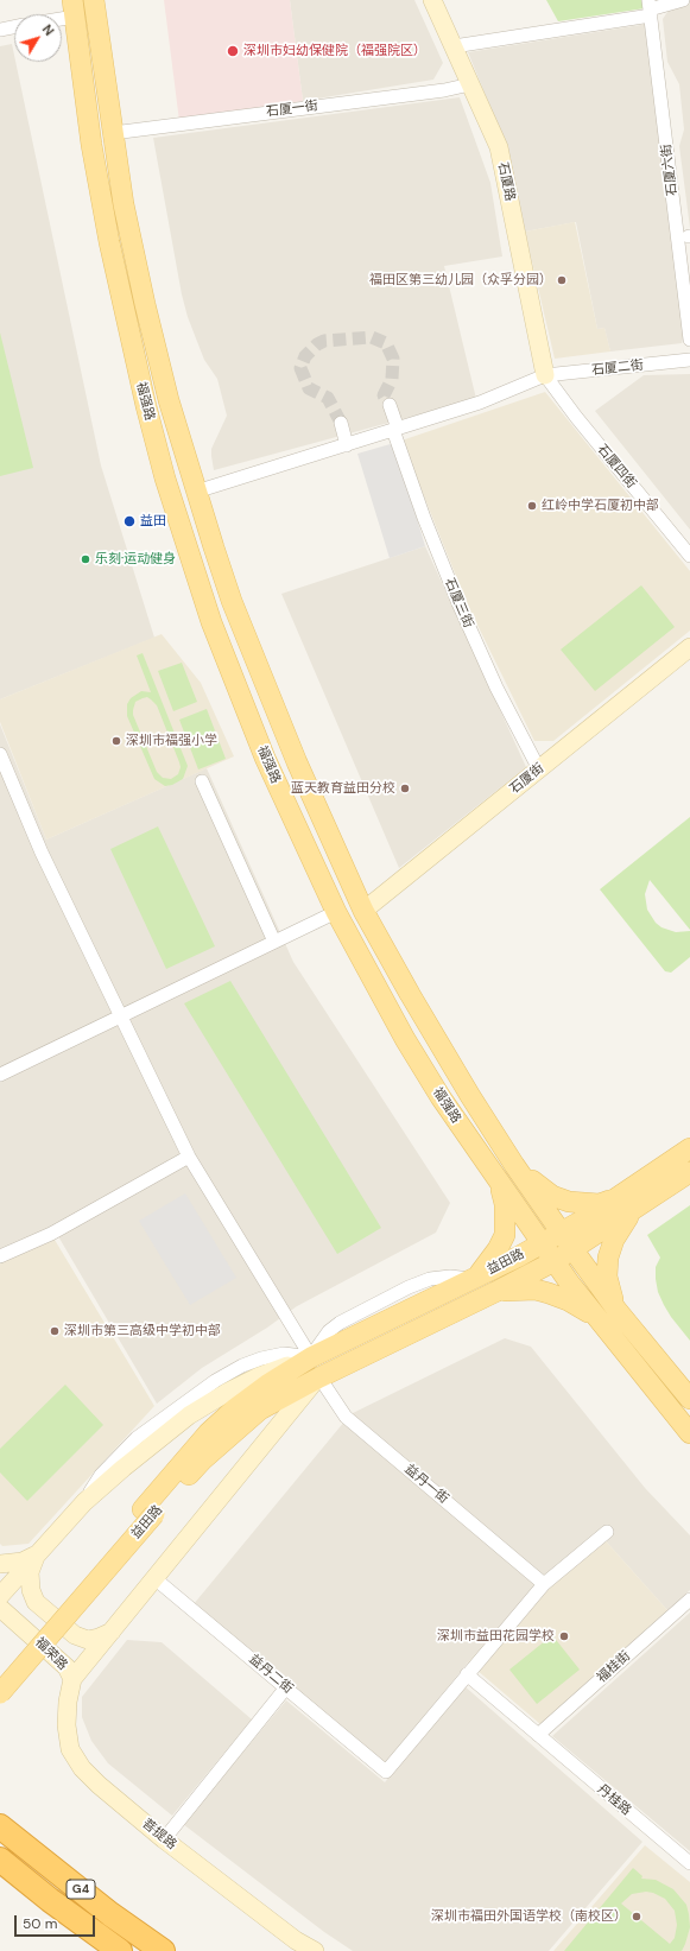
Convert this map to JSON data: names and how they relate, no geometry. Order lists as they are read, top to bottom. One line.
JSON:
{"streets":{"highway":["G4"],"main road":["福强路","益田路"],"street":["石厦一街","石厦六街","石厦路","石厦二街","石厦四街","石厦三街","石厦街","益丹一街","福荣路","福桂街","益丹二街","丹桂路","菩提路"]},"crossings":[["石厦一街","石厦路"],["石厦一街","福强路"],["石厦路","石厦二街"],["石厦路","石厦四街"],["石厦二街","福强路"],["石厦二街","石厦四街"],["石厦二街","石厦三街"],["福强路","石厦街"],["福强路","益田路"],["石厦三街","石厦街"],["益田路","益丹一街"],["益田路","福荣路"],["益田路","益丹二街"],["益田路","菩提路"],["福荣路","菩提路"],["福桂街","丹桂路"],["益丹二街","丹桂路"]],"places":["深圳市妇幼保健院（福强院区）","福田区第三幼儿园（众孚分园）","红岭中学石厦初中部","益田","乐刻·运动健身","深圳市福强小学","蓝天教育益田分校","深圳市第三高级中学初中部","深圳市益田花园学校","深圳市福田外国语学校（南校区）"],"scale_bar":"50 m","north":"top right"}
